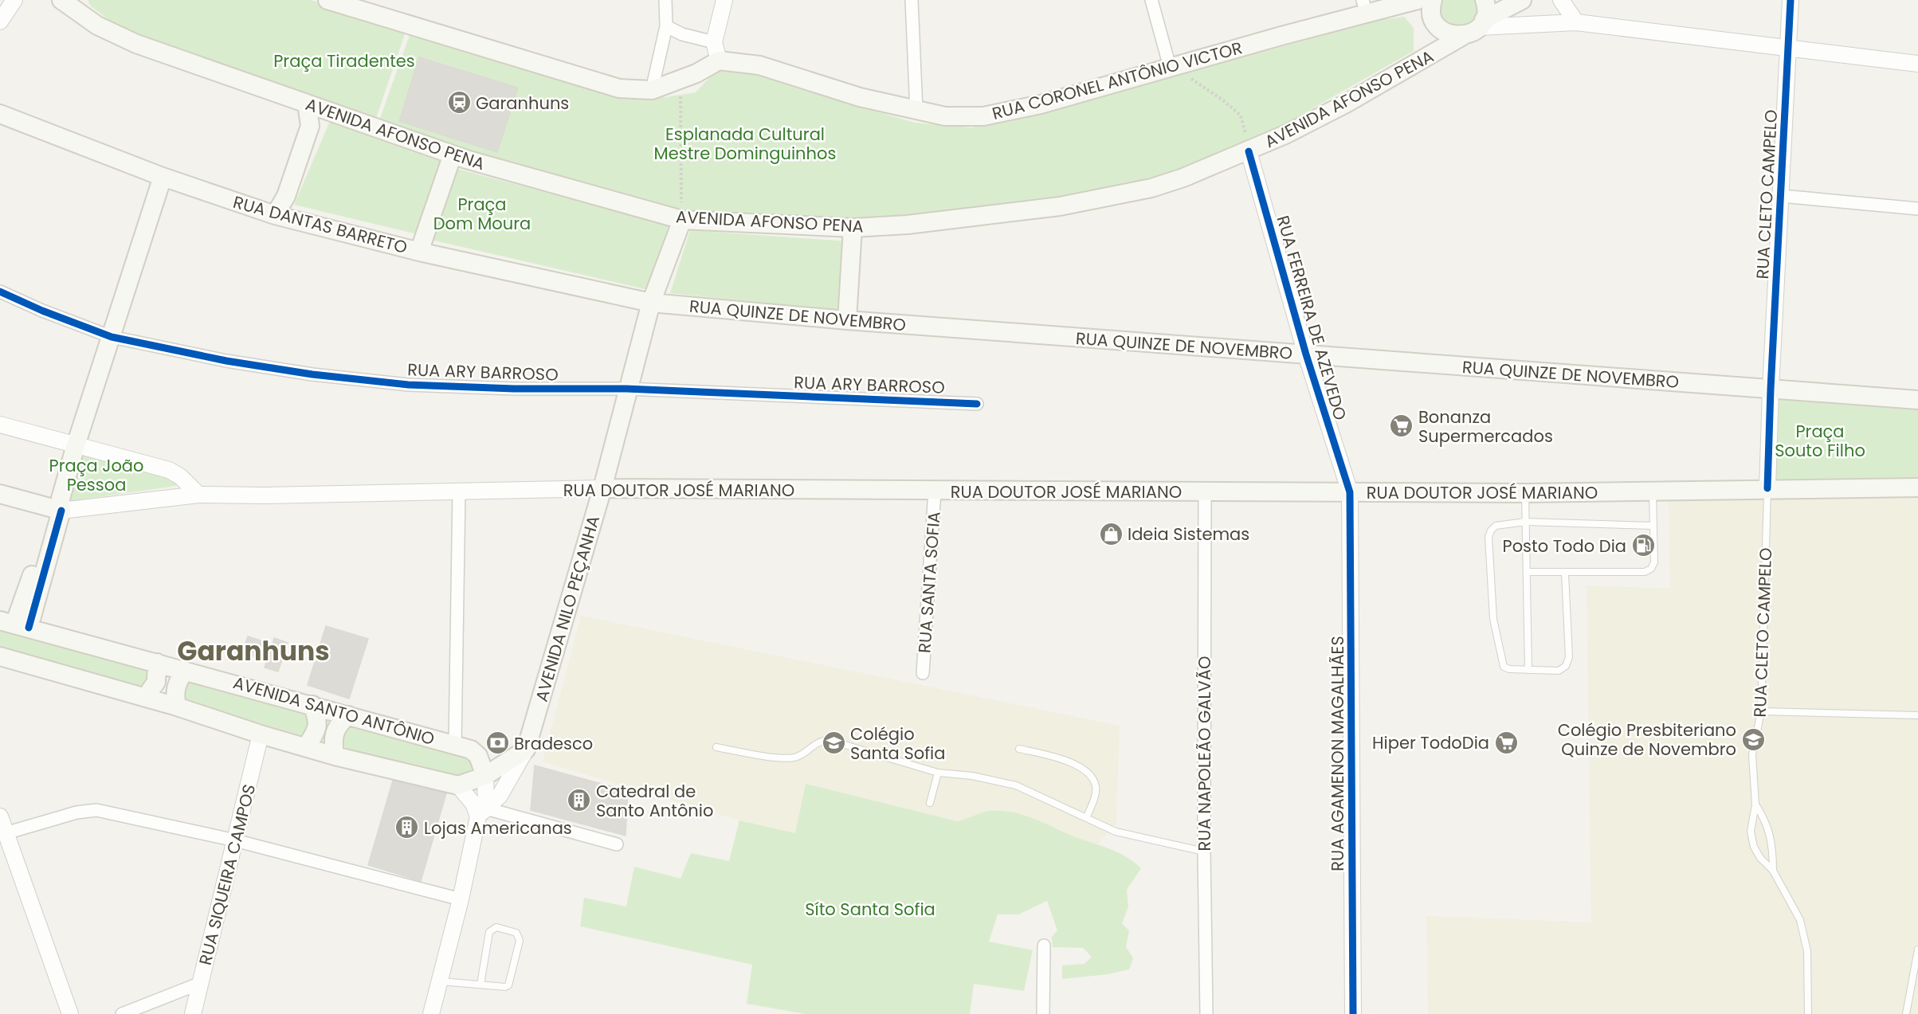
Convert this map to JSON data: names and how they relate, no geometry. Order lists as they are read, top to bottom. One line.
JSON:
{"streets":{"main road":["RUA CORONEL ANTÔNIO VICTOR","AVENIDA AFONSO PENA","RUA DANTAS BARRETO","RUA QUINZE DE NOVEMBRO","RUA DOUTOR JOSÉ MARIANO","AVENIDA NILO PEÇANHA","AVENIDA SANTO ANTÔNIO"],"street":["RUA CLETO CAMPELO","RUA FERREIRA DE AZEVEDO","RUA ARY BARROSO","RUA SANTA SOFIA","RUA NAPOLEÃO GALVÃO","RUA AGAMENON MAGALHÃES","RUA SIQUEIRA CAMPOS"]},"crossings":[["AVENIDA AFONSO PENA","RUA FERREIRA DE AZEVEDO"],["AVENIDA AFONSO PENA","AVENIDA NILO PEÇANHA"],["RUA CLETO CAMPELO","RUA QUINZE DE NOVEMBRO"],["RUA CLETO CAMPELO","RUA DOUTOR JOSÉ MARIANO"],["RUA DANTAS BARRETO","RUA QUINZE DE NOVEMBRO"],["RUA DANTAS BARRETO","AVENIDA NILO PEÇANHA"],["RUA QUINZE DE NOVEMBRO","RUA FERREIRA DE AZEVEDO"],["RUA QUINZE DE NOVEMBRO","AVENIDA NILO PEÇANHA"],["RUA FERREIRA DE AZEVEDO","RUA DOUTOR JOSÉ MARIANO"],["RUA FERREIRA DE AZEVEDO","RUA AGAMENON MAGALHÃES"],["RUA ARY BARROSO","AVENIDA NILO PEÇANHA"],["RUA DOUTOR JOSÉ MARIANO","RUA SANTA SOFIA"],["RUA DOUTOR JOSÉ MARIANO","AVENIDA NILO PEÇANHA"],["RUA DOUTOR JOSÉ MARIANO","RUA NAPOLEÃO GALVÃO"],["RUA DOUTOR JOSÉ MARIANO","RUA AGAMENON MAGALHÃES"]],"districts":["Garanhuns"],"parks":["Praça Tiradentes","Esplanada Cultural Mestre Dominguinhos","Praça Dom Moura","Praça Souto Filho","Praça João Pessoa","Síto Santa Sofia"],"places":{"station":["Garanhuns"],"supermarket":["Bonanza Supermercados","Hiper TodoDia"],"shop":["Ideia Sistemas"],"fuel station":["Posto Todo Dia"],"school or university":["Colégio Presbiteriano Quinze de Novembro","Colégio Santa Sofia"],"bank":["Bradesco"],"building":["Catedral de Santo Antônio","Lojas Americanas"]}}
